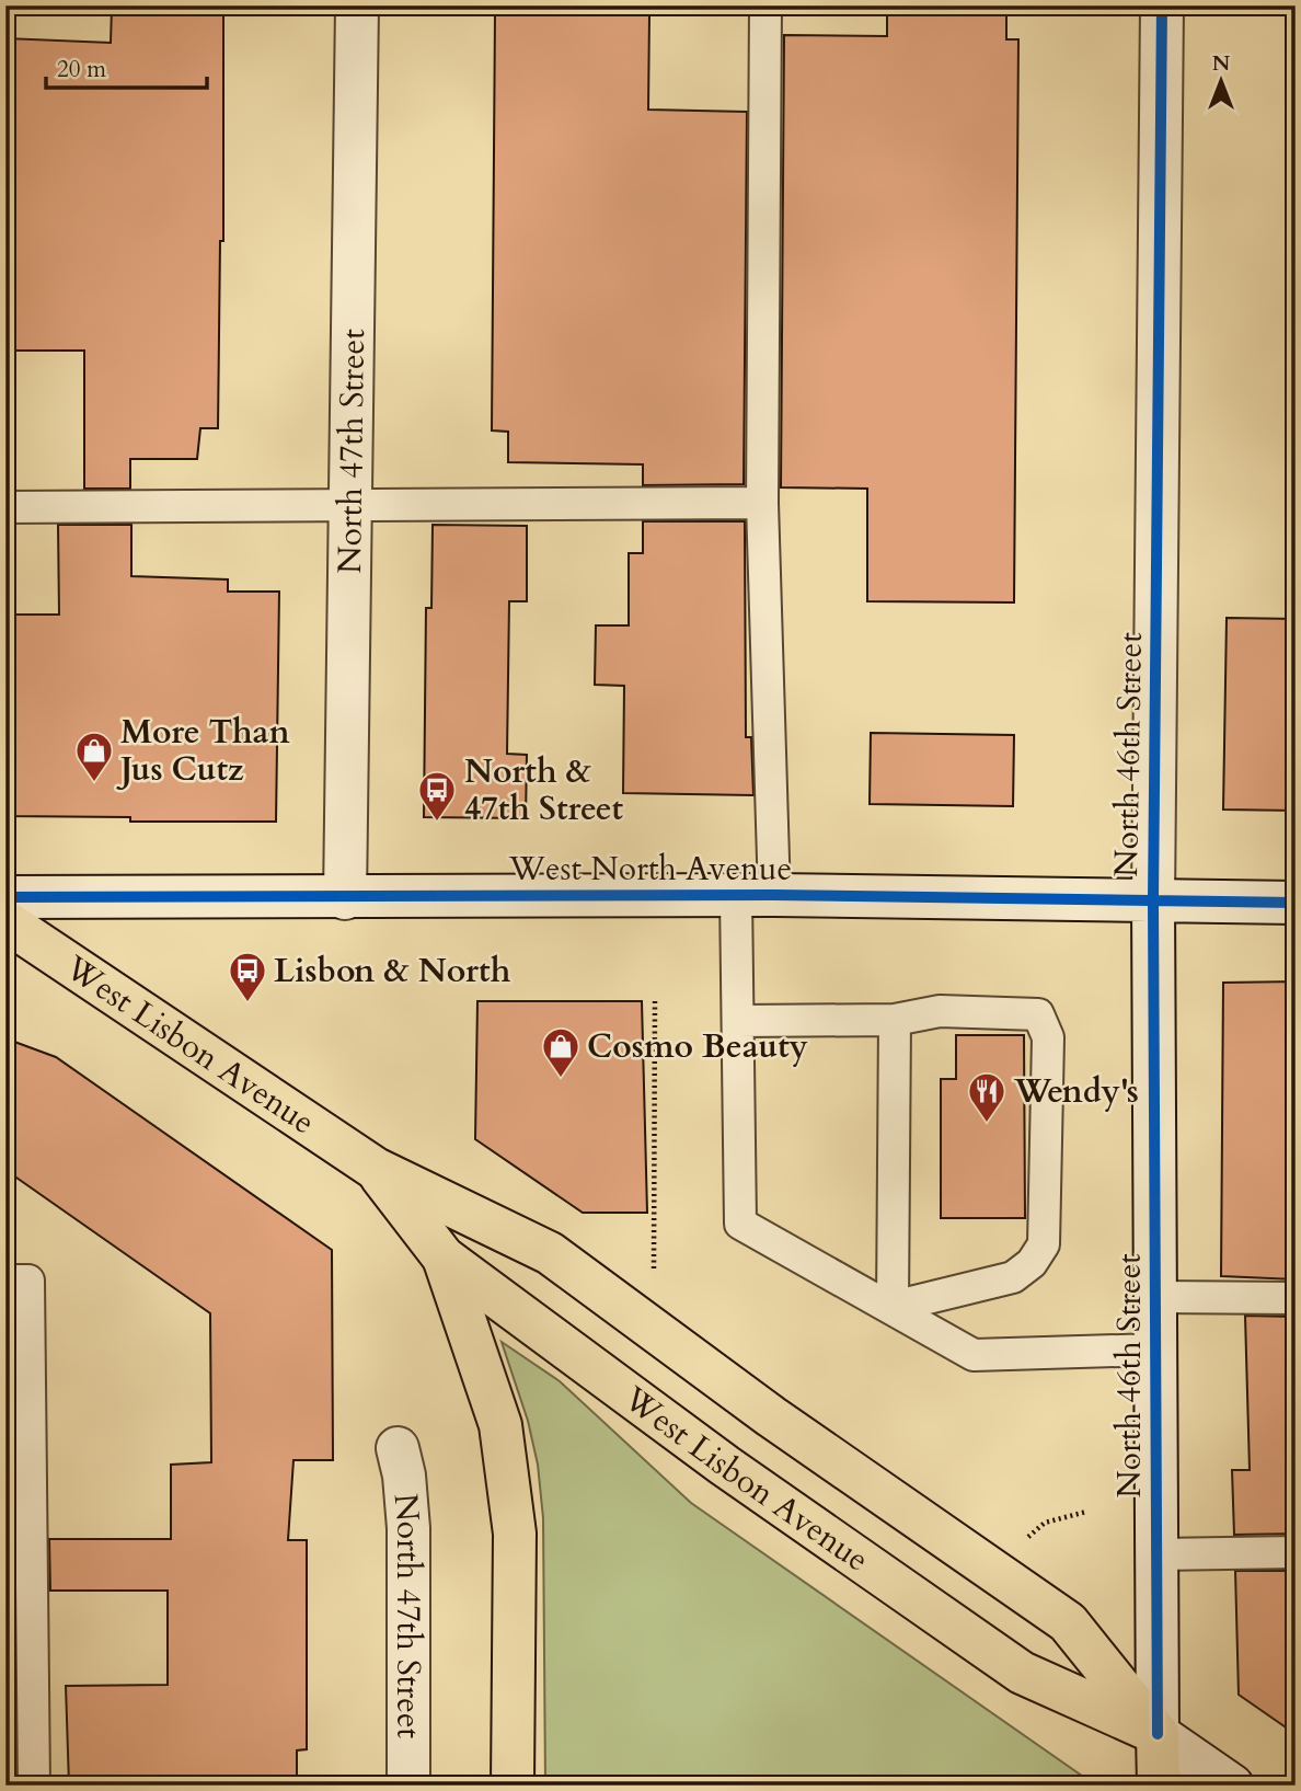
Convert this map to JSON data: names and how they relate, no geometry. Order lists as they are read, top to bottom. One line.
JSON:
{"streets":{"main road":["North 46th Street","West Lisbon Avenue"],"street":["North 47th Street","West North Avenue"]},"crossings":[["North 47th Street","West North Avenue"],["North 46th Street","West North Avenue"],["North 46th Street","West Lisbon Avenue"]],"places":{"shop":["More Than Jus Cutz","Cosmo Beauty"],"bus stop":["North & 47th Street","Lisbon & North"],"restaurant":["Wendy's"]},"scale_bar":"20 m","north":"top"}
